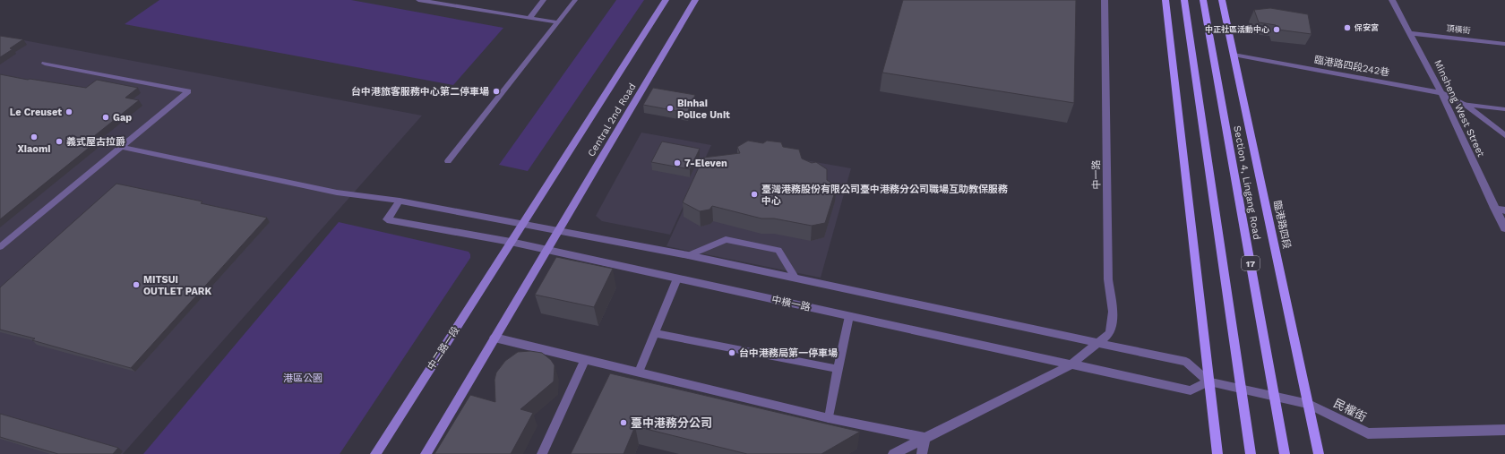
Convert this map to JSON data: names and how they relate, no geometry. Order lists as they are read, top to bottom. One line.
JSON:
{"streets":{"main road":["Section 4, Lingang Road","臨港路四段","17"],"street":["頂橫街","臨港路四段242巷","Minsheng West Street","Central 2nd Road","中一路","中橫一路","中二路一段","民權街"]},"crossings":[["頂橫街","Minsheng West Street"],["臨港路四段242巷","Minsheng West Street"],["臨港路四段242巷","臨港路四段"],["Central 2nd Road","中橫一路"],["Central 2nd Road","中二路一段"],["中一路","中橫一路"],["Section 4, Lingang Road","民權街"],["臨港路四段","民權街"],["中橫一路","中二路一段"],["中橫一路","民權街"]],"parks":["港區公園"],"places":["保安宮","中正社區活動中心","台中港旅客服務中心第二停車場","Binhai Police Unit","Le Creuset","Gap","Xiaomi","義式屋古拉爵","7-Eleven","臺灣港務股份有限公司臺中港務分公司職場互助教保服務 中心","MITSUI OUTLET PARK","台中港務局第一停車場","臺中港務分公司"]}
